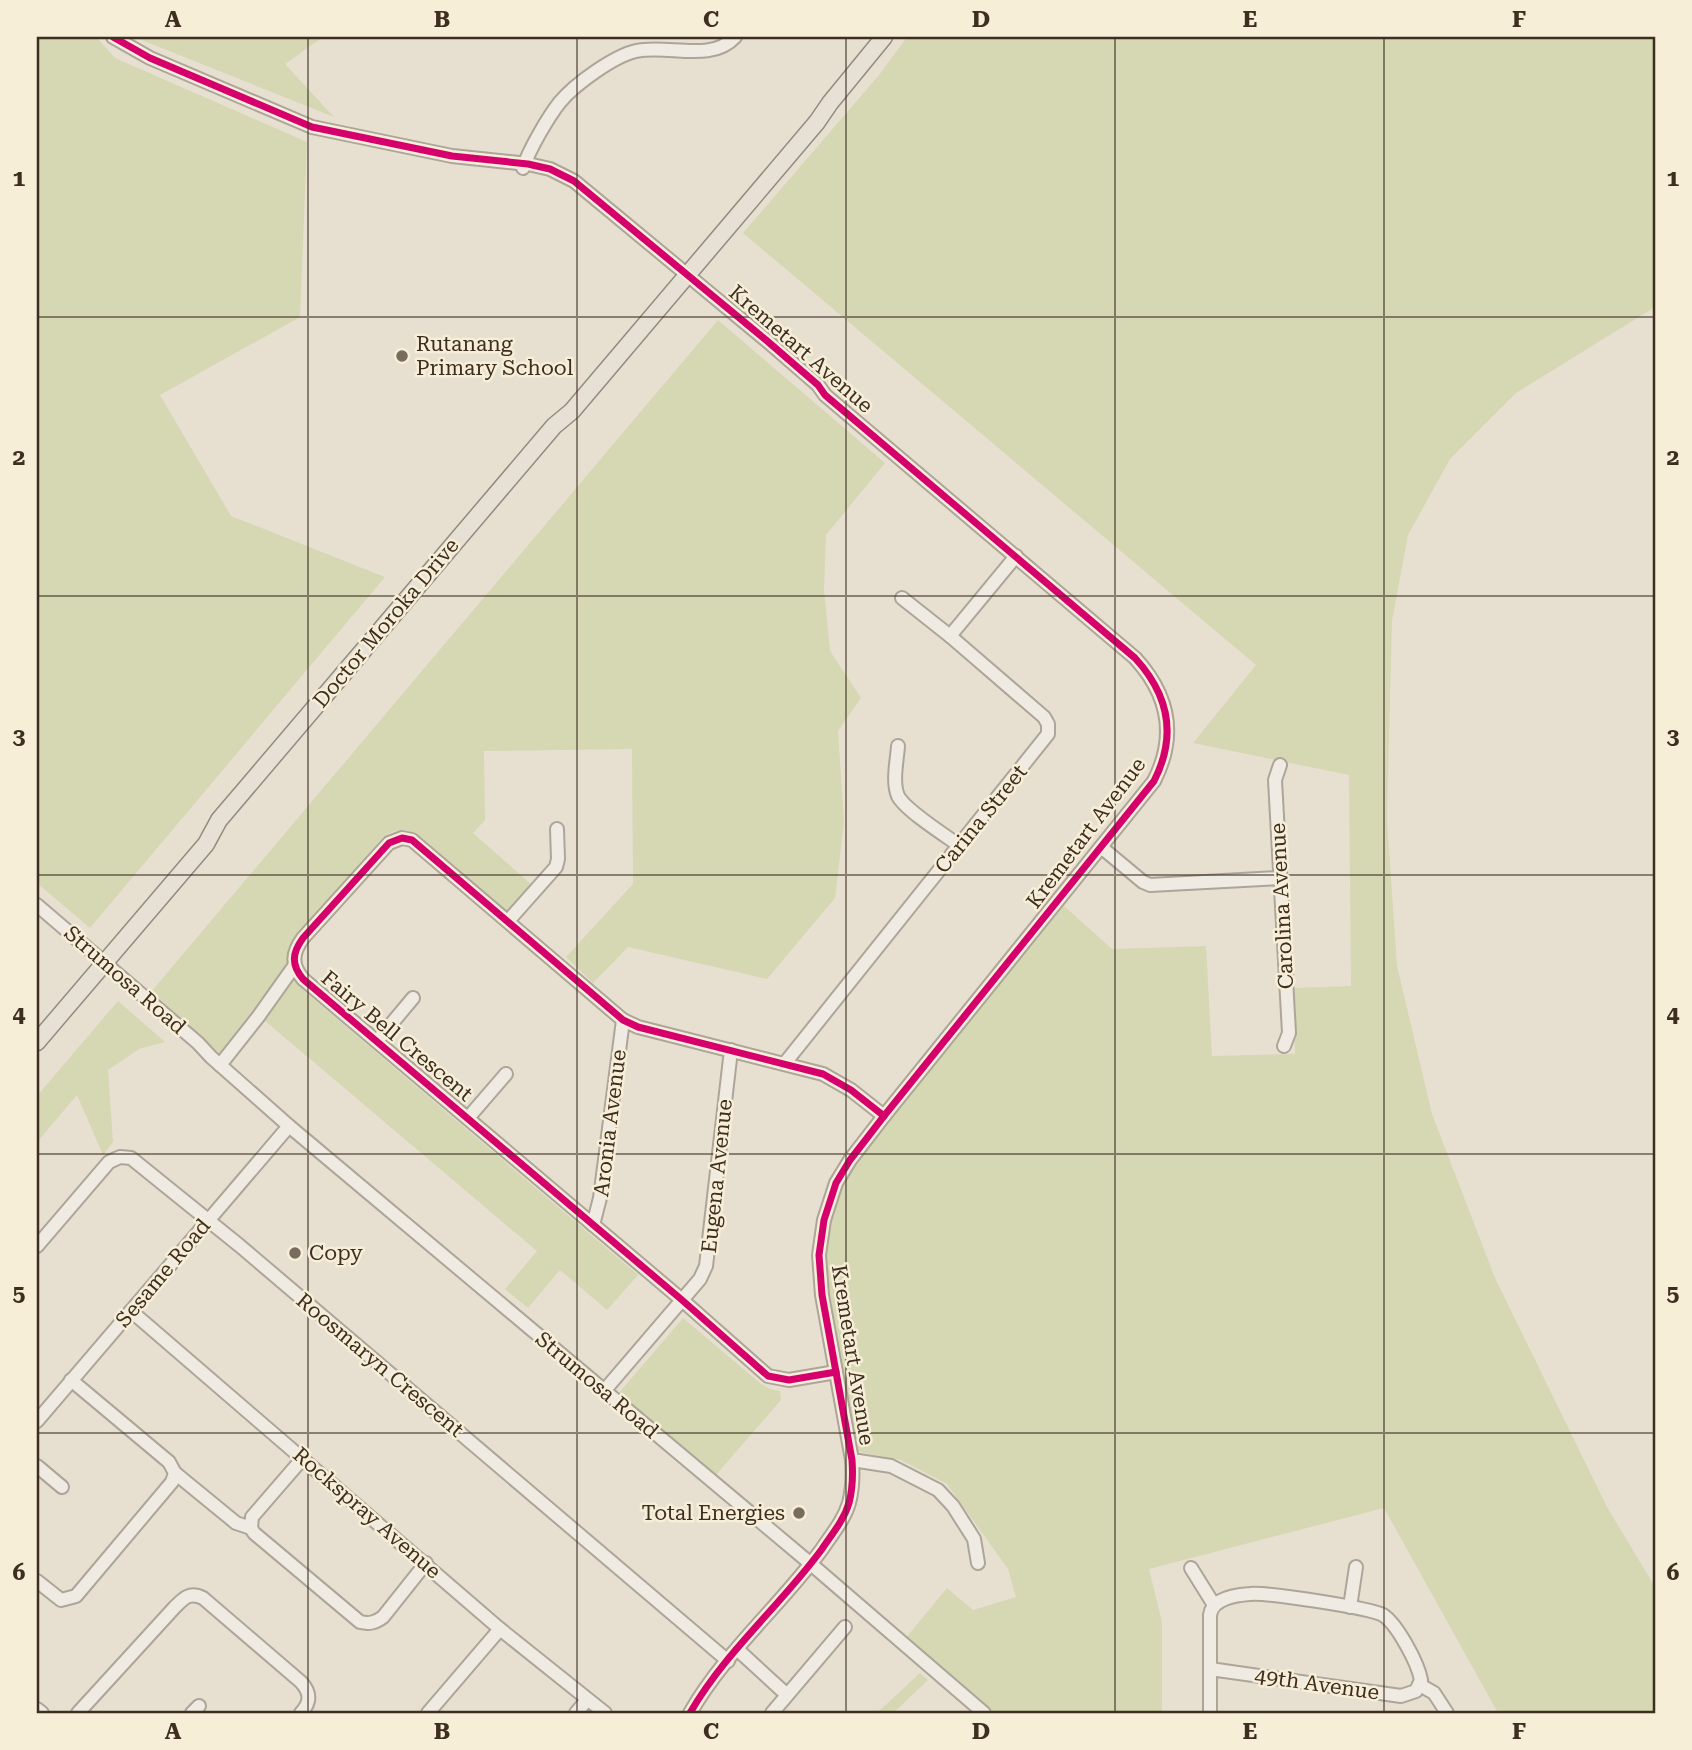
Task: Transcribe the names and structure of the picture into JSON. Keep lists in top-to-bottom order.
{
  "streets": {
    "main road": ["Doctor Moroka Drive"],
    "street": [
      "Kremetart Avenue",
      "Carina Street",
      "Carolina Avenue",
      "Strumosa Road",
      "Fairy Bell Crescent",
      "Aronia Avenue",
      "Eugena Avenue",
      "Sesame Road",
      "Roosmaryn Crescent",
      "Rockspray Avenue",
      "49th Avenue"
    ]
  },
  "crossings": [
    ["Kremetart Avenue", "Doctor Moroka Drive"],
    ["Kremetart Avenue", "Strumosa Road"],
    ["Kremetart Avenue", "Fairy Bell Crescent"],
    ["Kremetart Avenue", "Roosmaryn Crescent"],
    ["Doctor Moroka Drive", "Strumosa Road"],
    ["Carina Street", "Fairy Bell Crescent"],
    ["Strumosa Road", "Eugena Avenue"],
    ["Strumosa Road", "Sesame Road"],
    ["Fairy Bell Crescent", "Aronia Avenue"],
    ["Fairy Bell Crescent", "Eugena Avenue"],
    ["Sesame Road", "Roosmaryn Crescent"],
    ["Sesame Road", "Rockspray Avenue"]
  ],
  "places": ["Rutanang Primary School", "Copy", "Total Energies"],
  "grid": {
    "columns": [
      "A",
      "B",
      "C",
      "D",
      "E",
      "F"
    ],
    "rows": [
      "1",
      "2",
      "3",
      "4",
      "5",
      "6"
    ]
  }
}
